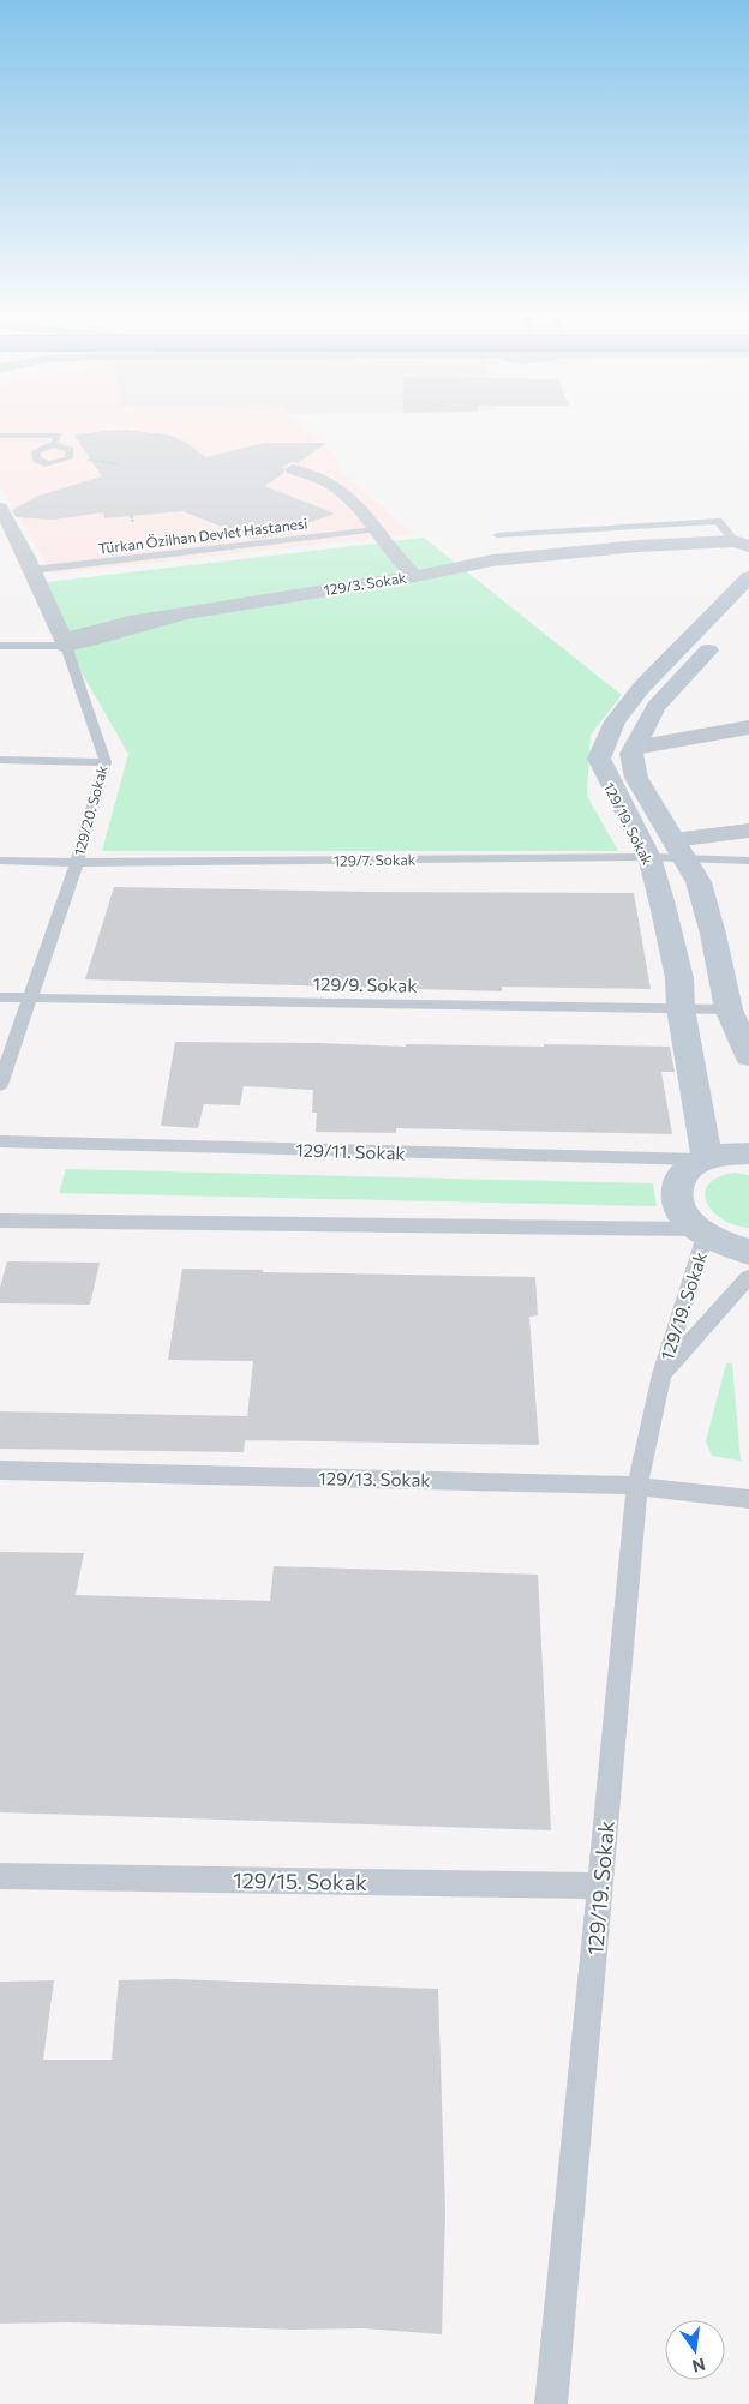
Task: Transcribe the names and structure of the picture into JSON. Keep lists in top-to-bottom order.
{
  "streets": {
    "main road": ["129/19. Sokak"],
    "street": ["129/3. Sokak", "129/20. Sokak"],
    "lane": [
      "Türkan Özilhan Devlet Hastanesi",
      "129/7. Sokak",
      "129/9. Sokak",
      "129/11. Sokak",
      "129/13. Sokak",
      "129/15. Sokak"
    ]
  },
  "crossings": [
    ["Türkan Özilhan Devlet Hastanesi", "129/3. Sokak"],
    ["Türkan Özilhan Devlet Hastanesi", "129/20. Sokak"],
    ["129/3. Sokak", "129/20. Sokak"],
    ["129/20. Sokak", "129/7. Sokak"],
    ["129/20. Sokak", "129/9. Sokak"],
    ["129/19. Sokak", "129/7. Sokak"],
    ["129/19. Sokak", "129/9. Sokak"],
    ["129/19. Sokak", "129/11. Sokak"],
    ["129/19. Sokak", "129/13. Sokak"],
    ["129/19. Sokak", "129/15. Sokak"]
  ],
  "north": "bottom"
}
